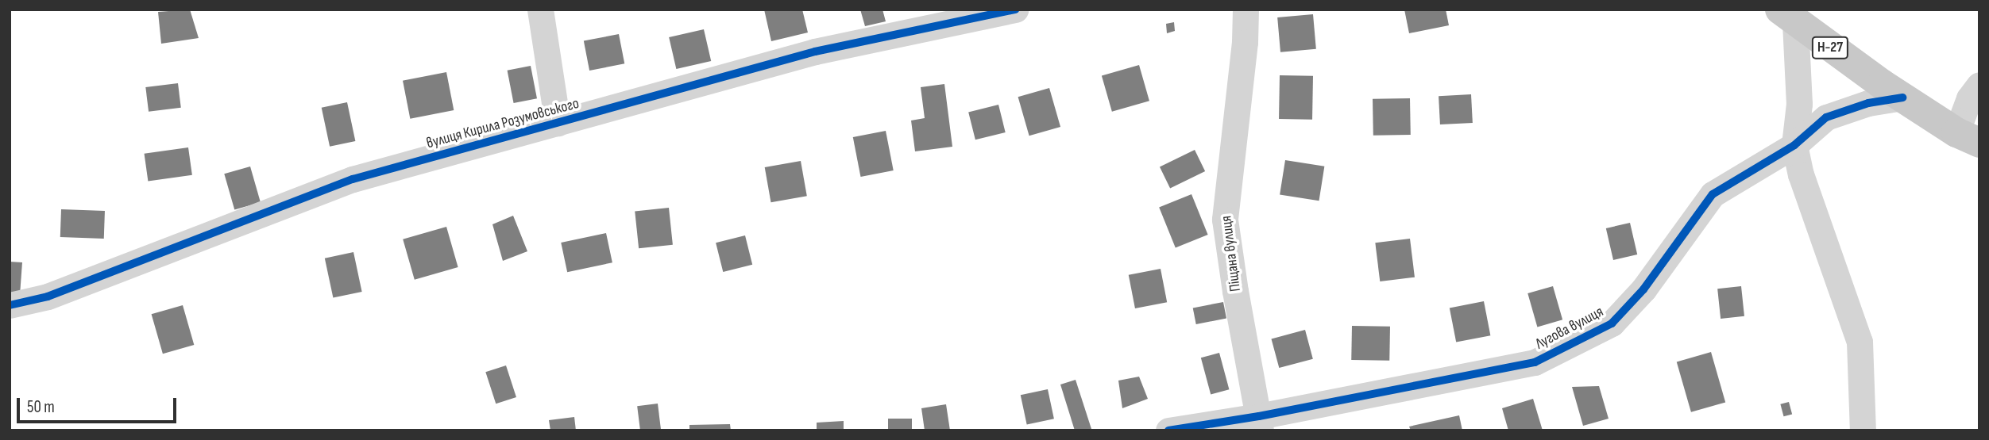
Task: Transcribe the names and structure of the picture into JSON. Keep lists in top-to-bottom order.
{
  "streets": {
    "main road": ["Н-27"],
    "street": ["вулиця Кирила Розумовського", "Піщана вулиця", "Лугова вулиця"]
  },
  "crossings": [
    ["Н-27", "Лугова вулиця"],
    ["Піщана вулиця", "Лугова вулиця"]
  ],
  "scale_bar": "50 m"
}
